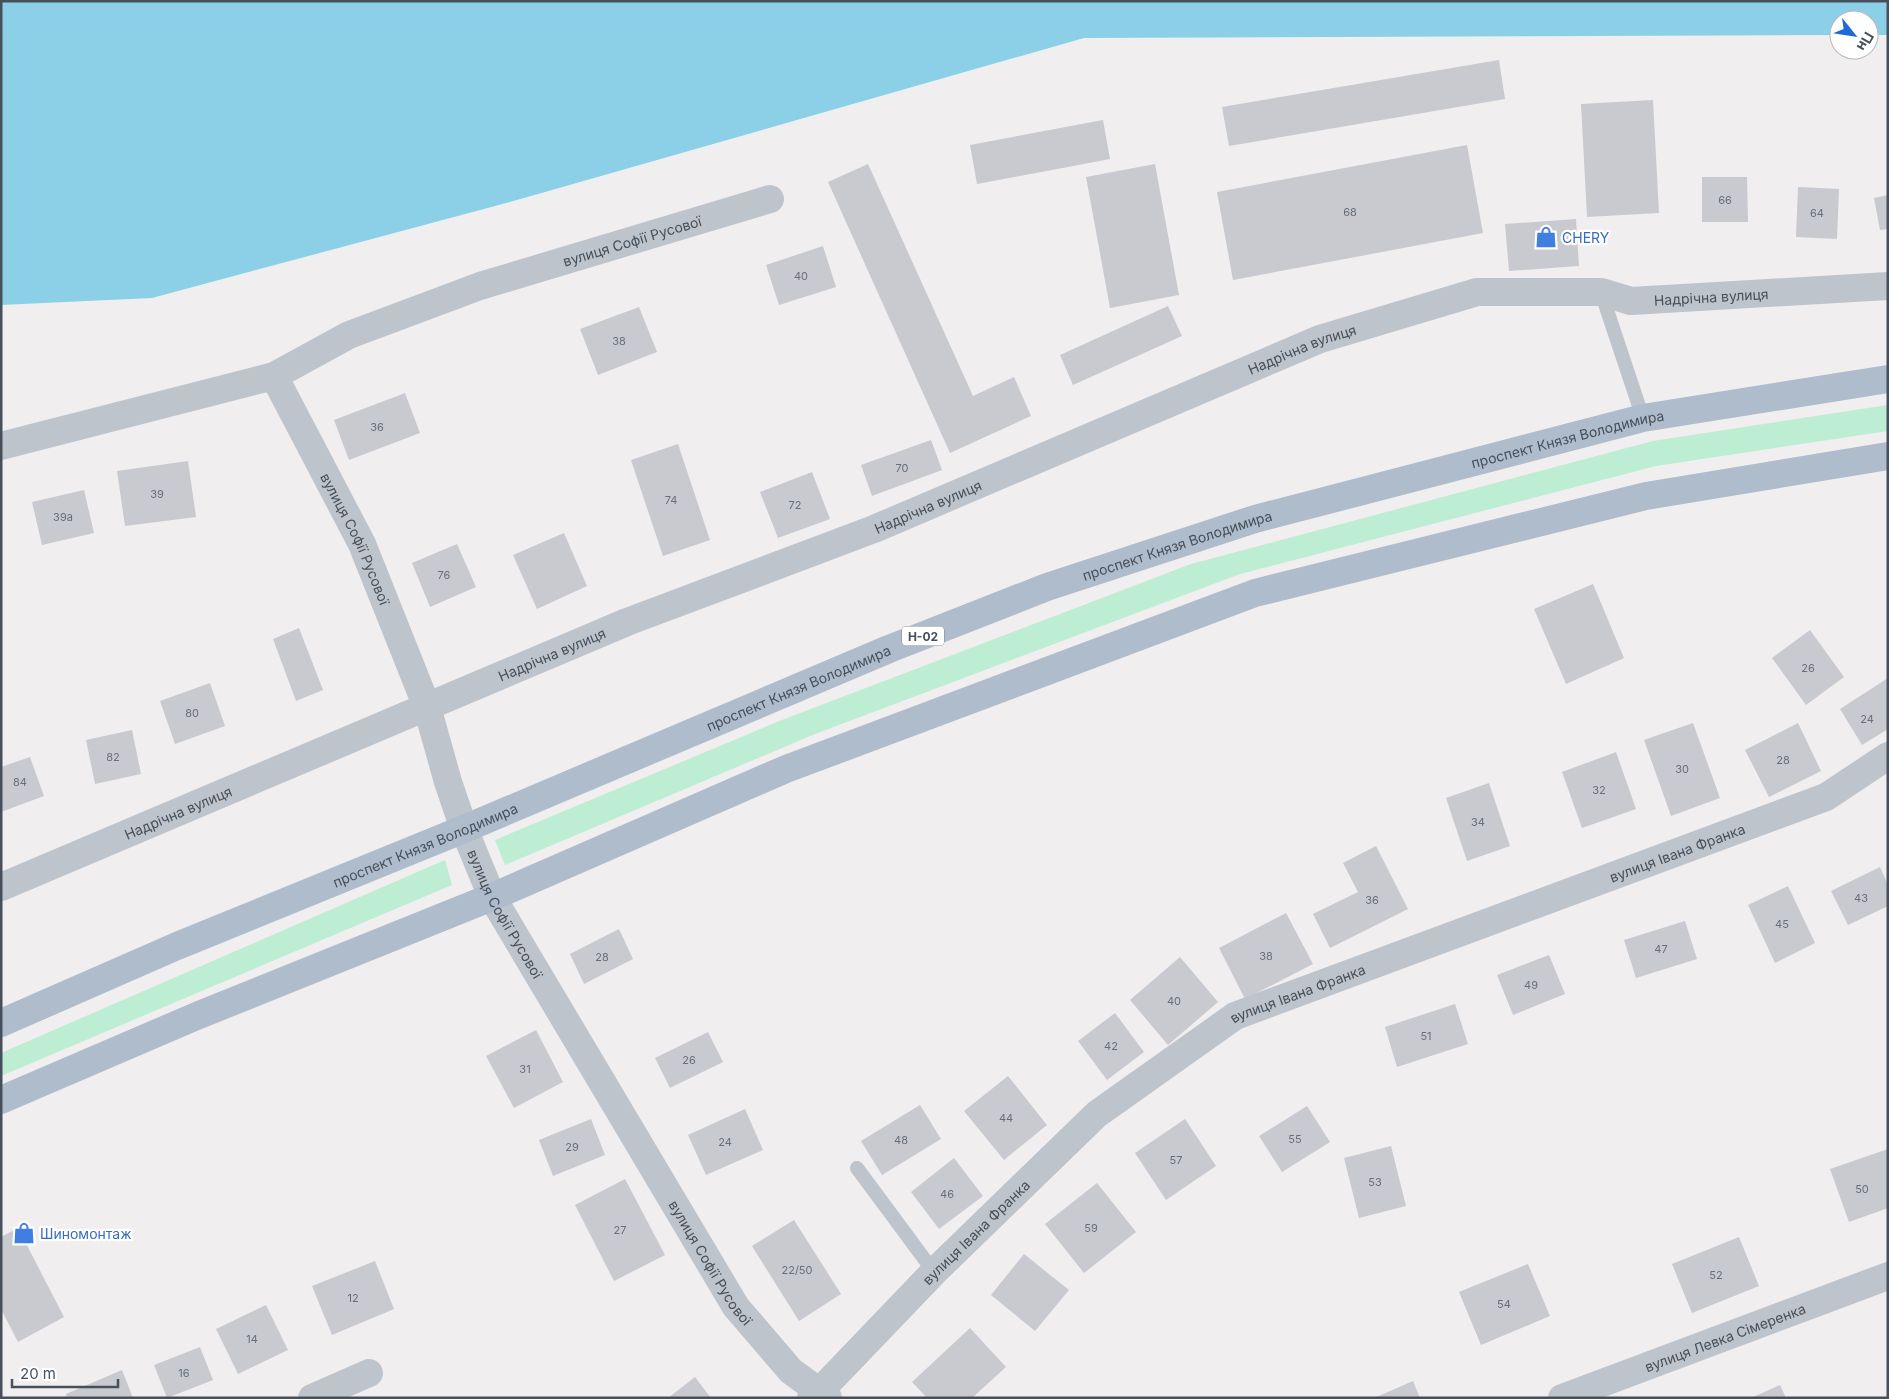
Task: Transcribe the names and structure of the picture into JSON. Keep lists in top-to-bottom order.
{
  "streets": {
    "main road": ["проспект Князя Володимира", "Н-02"],
    "street": [
      "вулиця Софії Русової",
      "Надрічна вулиця",
      "вулиця Івана Франка",
      "вулиця Левка Сімеренка"
    ]
  },
  "crossings": [
    ["вулиця Софії Русової", "Надрічна вулиця"],
    ["вулиця Софії Русової", "проспект Князя Володимира"],
    ["вулиця Софії Русової", "вулиця Івана Франка"]
  ],
  "places": {
    "shop": ["CHERY", "Шиномонтаж"]
  },
  "house_numbers": [
    "66",
    "68",
    "64",
    "40",
    "38",
    "36",
    "70",
    "39",
    "74",
    "72",
    "39а",
    "76",
    "26",
    "80",
    "24",
    "82",
    "28",
    "30",
    "84",
    "32",
    "34",
    "43",
    "36",
    "45",
    "47",
    "38",
    "28",
    "49",
    "40",
    "51",
    "42",
    "26",
    "31",
    "44",
    "55",
    "48",
    "24",
    "29",
    "57",
    "53",
    "50",
    "46",
    "59",
    "27",
    "22/50",
    "52",
    "12",
    "54",
    "14",
    "16"
  ],
  "scale_bar": "20 m",
  "north": "bottom right"
}
